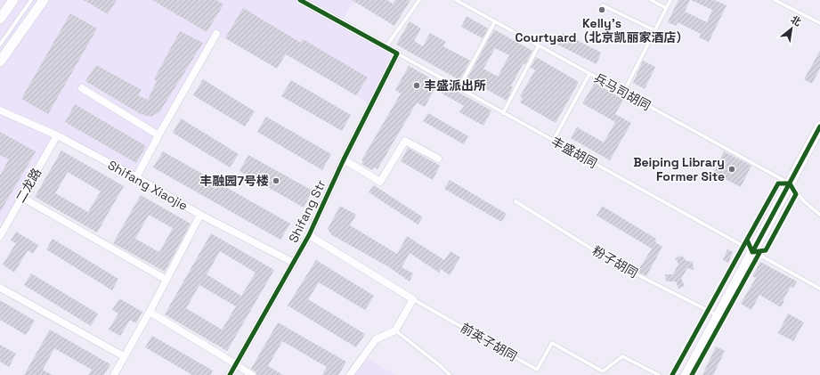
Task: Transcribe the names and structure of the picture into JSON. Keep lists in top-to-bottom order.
{
  "streets": {
    "street": [
      "二龙路",
      "Shifang Xiaojie",
      "Shifang Str",
      "前英子胡同"
    ],
    "lane": ["兵马司胡同", "丰盛胡同", "粉子胡同"]
  },
  "crossings": [
    ["丰盛胡同", "Shifang Str"],
    ["二龙路", "Shifang Xiaojie"],
    ["Shifang Xiaojie", "Shifang Str"],
    ["Shifang Str", "前英子胡同"]
  ],
  "places": [
    "Kelly's Courtyard（北京凯丽家酒店）",
    "丰盛派出所",
    "Beiping Library Former Site",
    "丰融园7号楼"
  ],
  "north": "top right"
}
